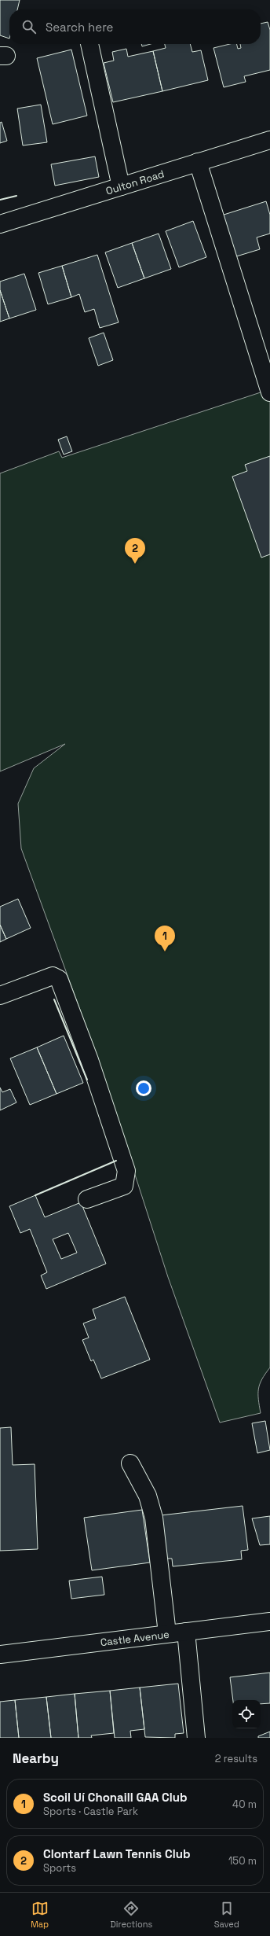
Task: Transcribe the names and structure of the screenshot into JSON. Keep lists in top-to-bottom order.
{
  "streets": {
    "street": ["Oulton Road", "Castle Avenue"]
  },
  "page": {
    "search": "Search here",
    "pins": ["2", "1"],
    "heading": ["Nearby", "2 results"],
    "list": [
      {
        "mark": "1",
        "name": "Scoil Uí Chonaill GAA Club",
        "note": "Sports · Castle Park",
        "value": "40 m"
      },
      {
        "mark": "2",
        "name": "Clontarf Lawn Tennis Club",
        "note": "Sports",
        "value": "150 m"
      }
    ],
    "nav": ["Map", "Directions", "Saved"]
  }
}
